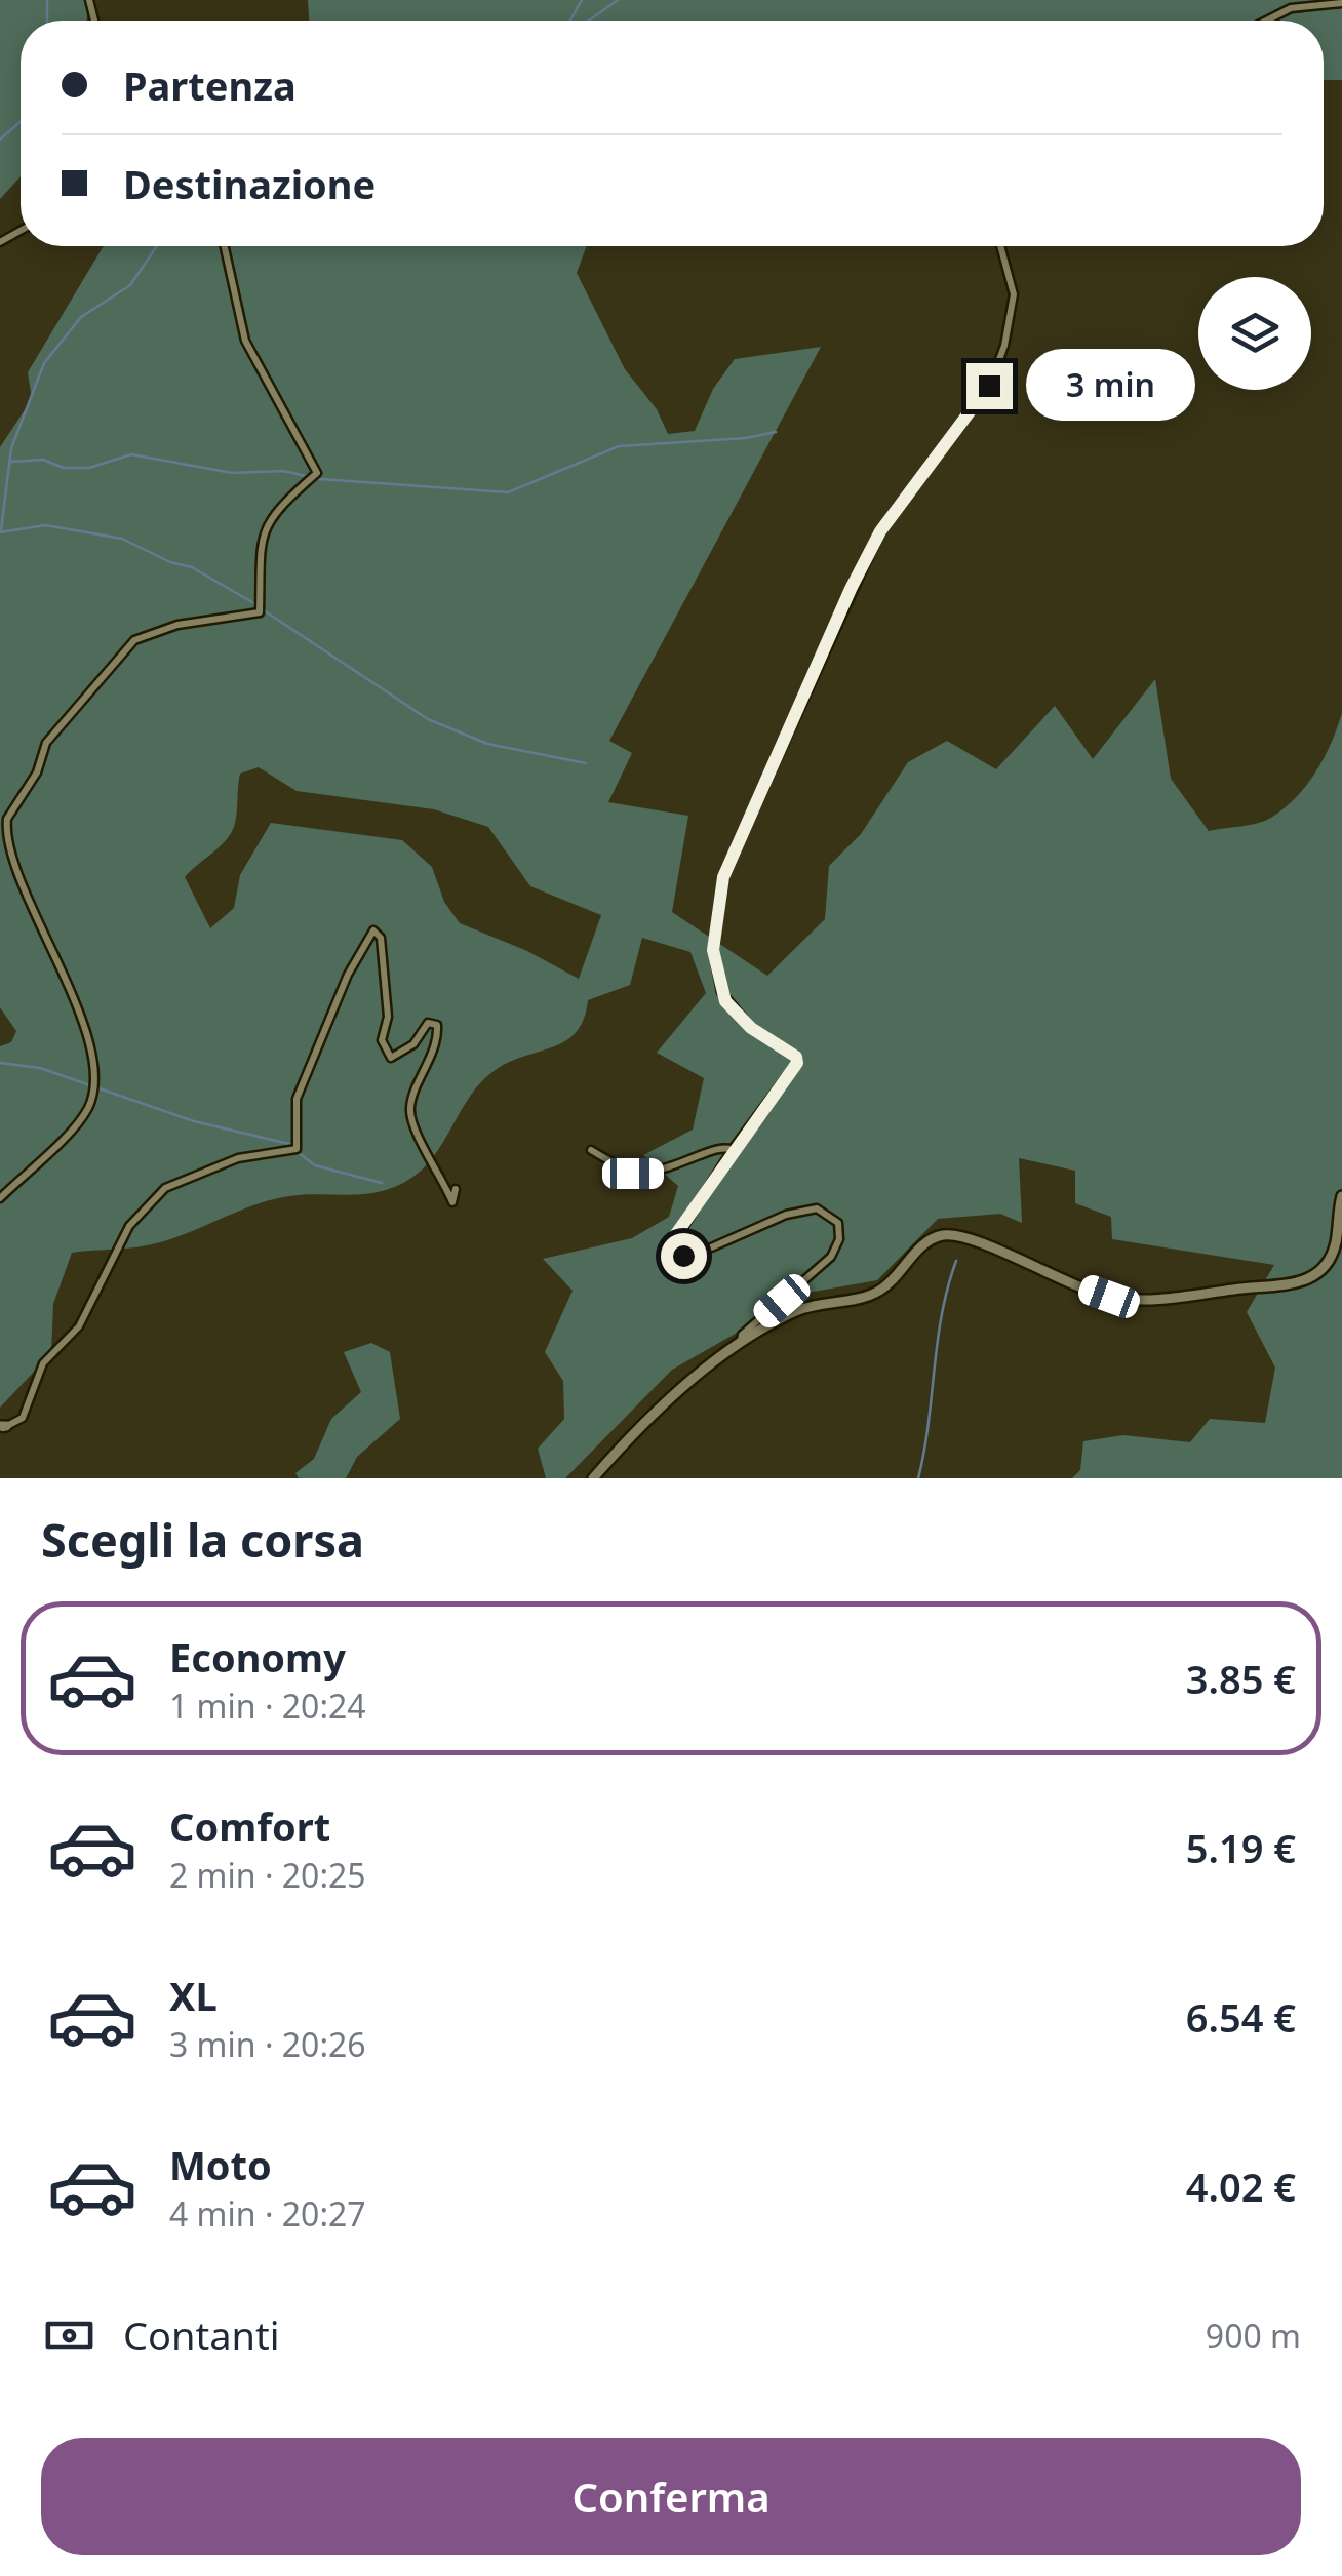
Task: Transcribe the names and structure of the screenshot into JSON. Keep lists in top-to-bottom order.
{
  "page": {
    "banner": ["Partenza", "Destinazione"],
    "bubble": "3 min",
    "heading": "Scegli la corsa",
    "list": [
      {
        "name": "Economy",
        "note": "1 min · 20:24",
        "value": "3.85 €"
      },
      {
        "name": "Comfort",
        "note": "2 min · 20:25",
        "value": "5.19 €"
      },
      {
        "name": "XL",
        "note": "3 min · 20:26",
        "value": "6.54 €"
      },
      {
        "name": "Moto",
        "note": "4 min · 20:27",
        "value": "4.02 €"
      }
    ],
    "pay": ["Contanti", "900 m"],
    "buttons": "Conferma"
  }
}
